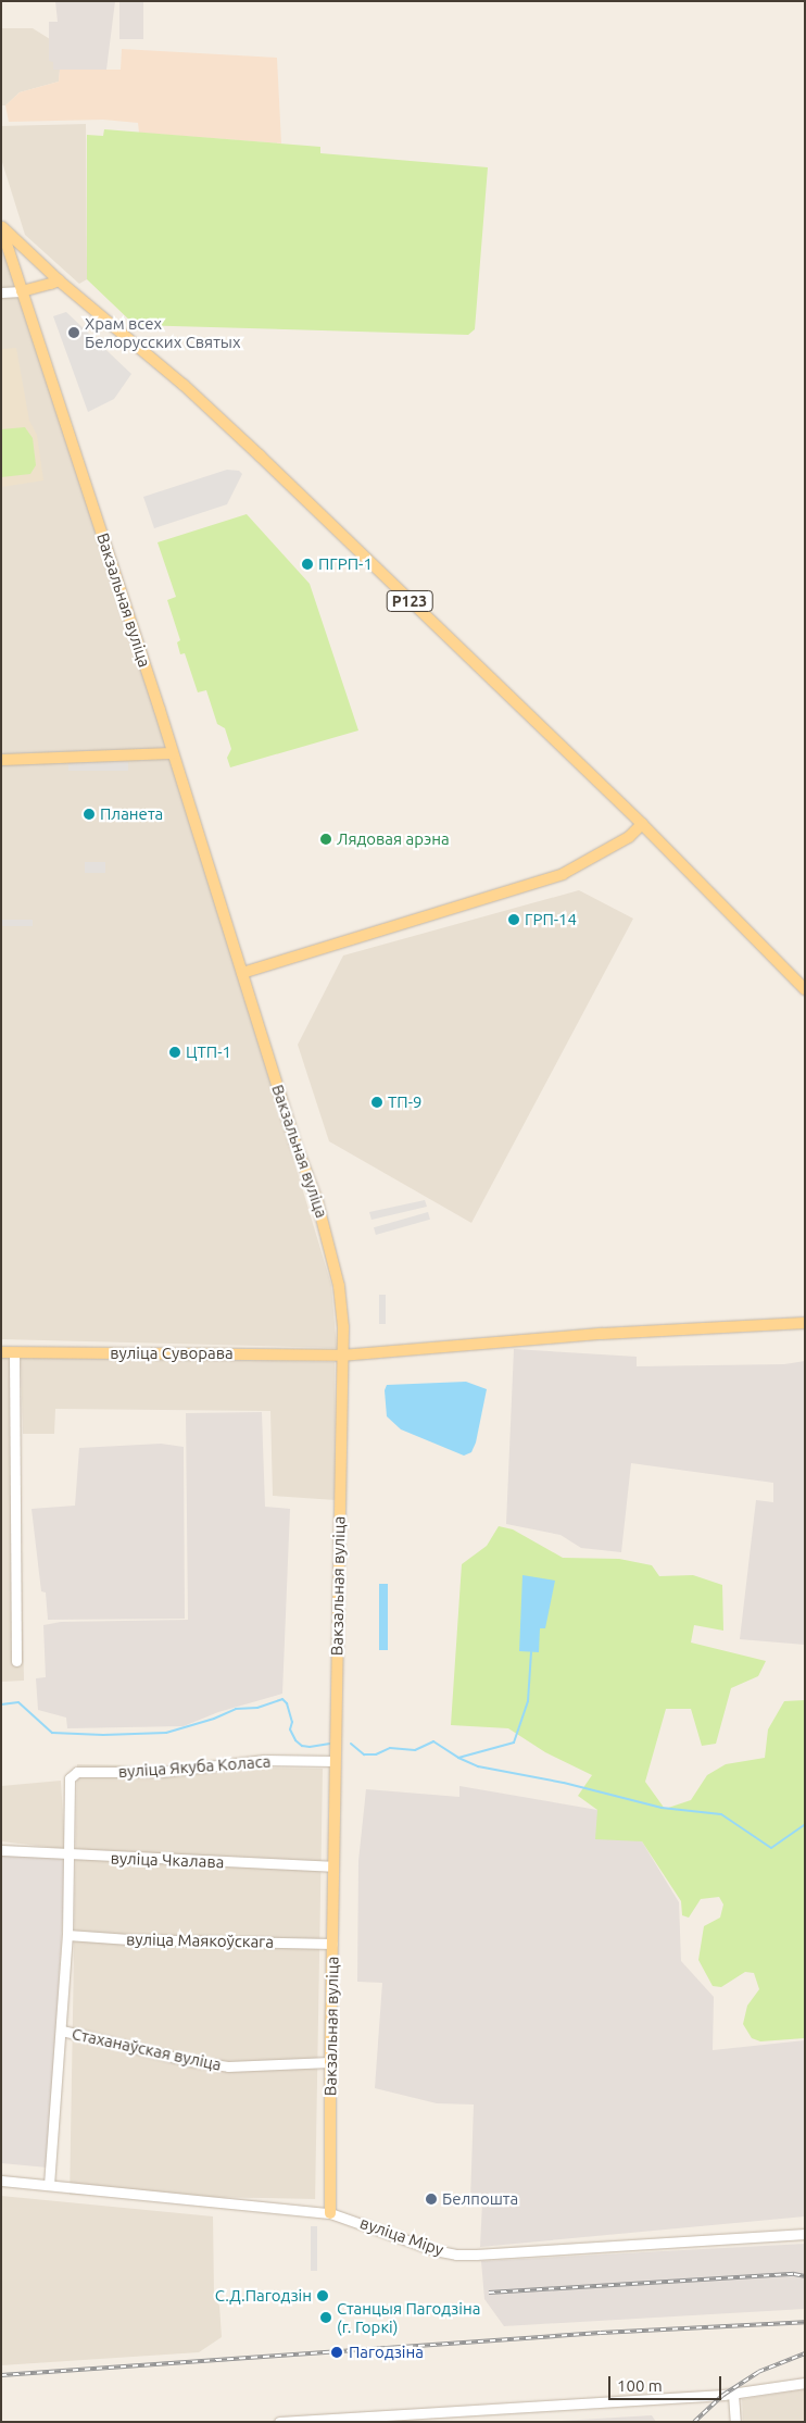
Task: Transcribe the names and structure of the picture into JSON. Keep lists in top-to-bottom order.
{
  "streets": {
    "main road": ["Вакзальная вуліца", "Р123", "вуліца Суворава"],
    "street": [
      "вуліца Якуба Коласа",
      "вуліца Чкалава",
      "вуліца Маякоўскага",
      "Стаханаўская вуліца",
      "вуліца Міру"
    ]
  },
  "crossings": [
    ["Вакзальная вуліца", "Р123"],
    ["Вакзальная вуліца", "вуліца Суворава"],
    ["Вакзальная вуліца", "вуліца Якуба Коласа"],
    ["Вакзальная вуліца", "вуліца Чкалава"],
    ["Вакзальная вуліца", "вуліца Маякоўскага"],
    ["Вакзальная вуліца", "Стаханаўская вуліца"],
    ["Вакзальная вуліца", "вуліца Міру"],
    ["вуліца Якуба Коласа", "вуліца Чкалава"],
    ["вуліца Якуба Коласа", "Стаханаўская вуліца"],
    ["вуліца Чкалава", "Стаханаўская вуліца"],
    ["вуліца Маякоўскага", "Стаханаўская вуліца"],
    ["Стаханаўская вуліца", "вуліца Міру"]
  ],
  "places": [
    "Храм всех Белорусских Святых",
    "ПГРП-1",
    "Планета",
    "Лядовая арэна",
    "ГРП-14",
    "ЦТП-1",
    "ТП-9",
    "Белпошта",
    "С.Д.Пагодзін",
    "Станцыя Пагодзіна (г. Горкі)",
    "Пагодзіна"
  ],
  "scale_bar": "100 m"
}
